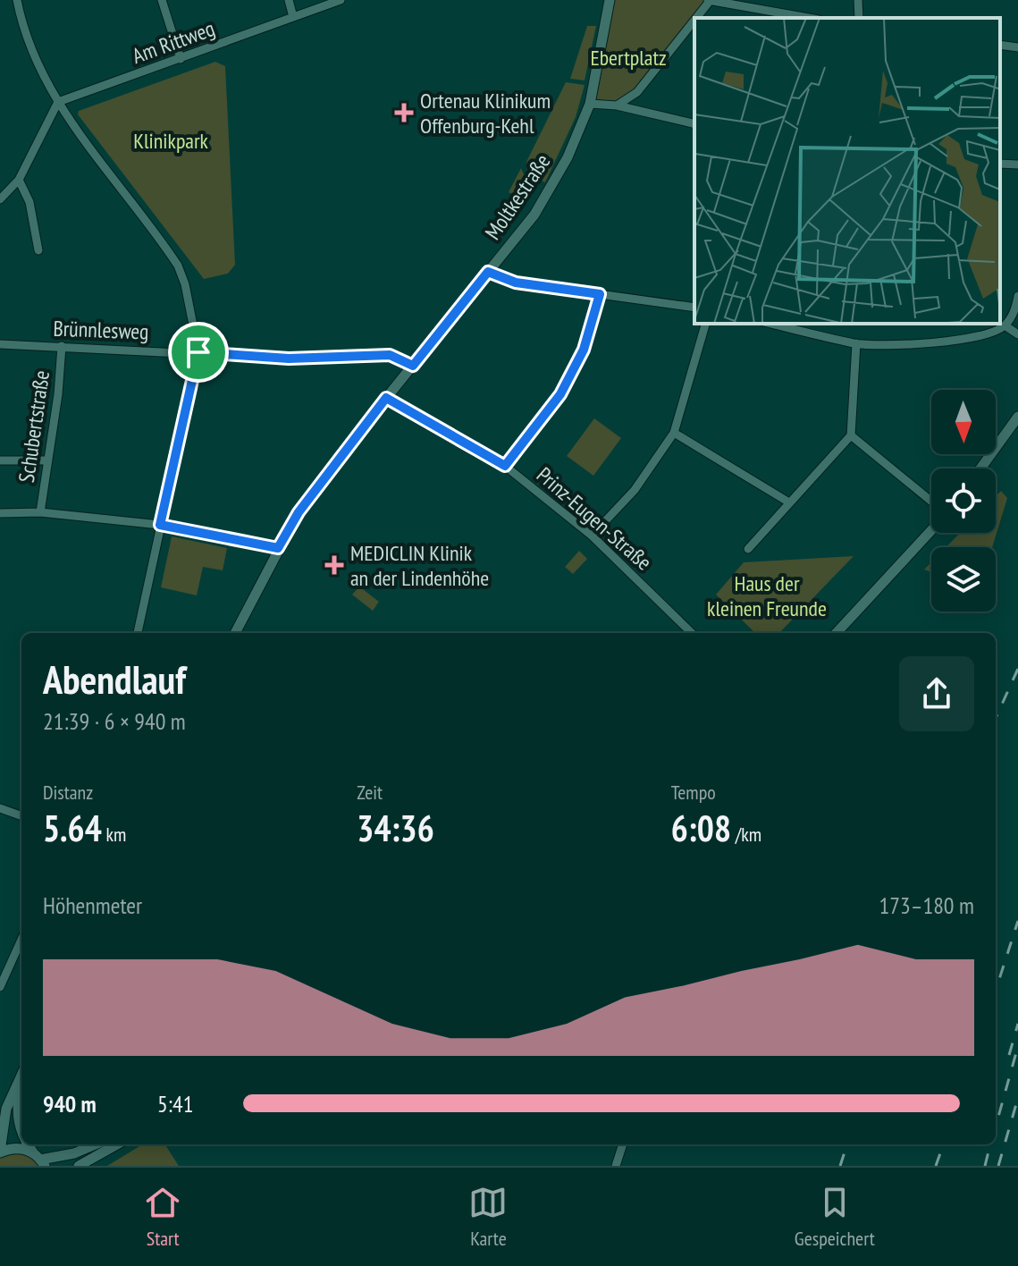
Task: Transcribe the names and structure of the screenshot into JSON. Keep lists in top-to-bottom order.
{
  "streets": {
    "street": [
      "Am Rittweg",
      "Moltkestraße",
      "Brünnlesweg",
      "Schubertstraße",
      "Prinz-Eugen-Straße"
    ]
  },
  "crossings": [
    ["Moltkestraße", "Brünnlesweg"],
    ["Moltkestraße", "Prinz-Eugen-Straße"],
    ["Brünnlesweg", "Schubertstraße"]
  ],
  "parks": ["Ebertplatz", "Klinikpark", "Haus der kleinen Freunde"],
  "places": {
    "health": ["Ortenau Klinikum Offenburg-Kehl", "MEDICLIN Klinik an der Lindenhöhe"]
  },
  "north": "bottom",
  "page": {
    "heading": ["Abendlauf", "21:39 · 6 × 940 m"],
    "stats": [
      ["Distanz", "5.64 km"],
      ["Zeit", "34:36"],
      ["Tempo", "6:08 /km"]
    ],
    "chart": ["Höhenmeter", "173–180 m"],
    "list": [
      {
        "name": "940 m",
        "note": "5:41"
      }
    ],
    "tabs": ["Start", "Karte", "Gespeichert"]
  }
}
